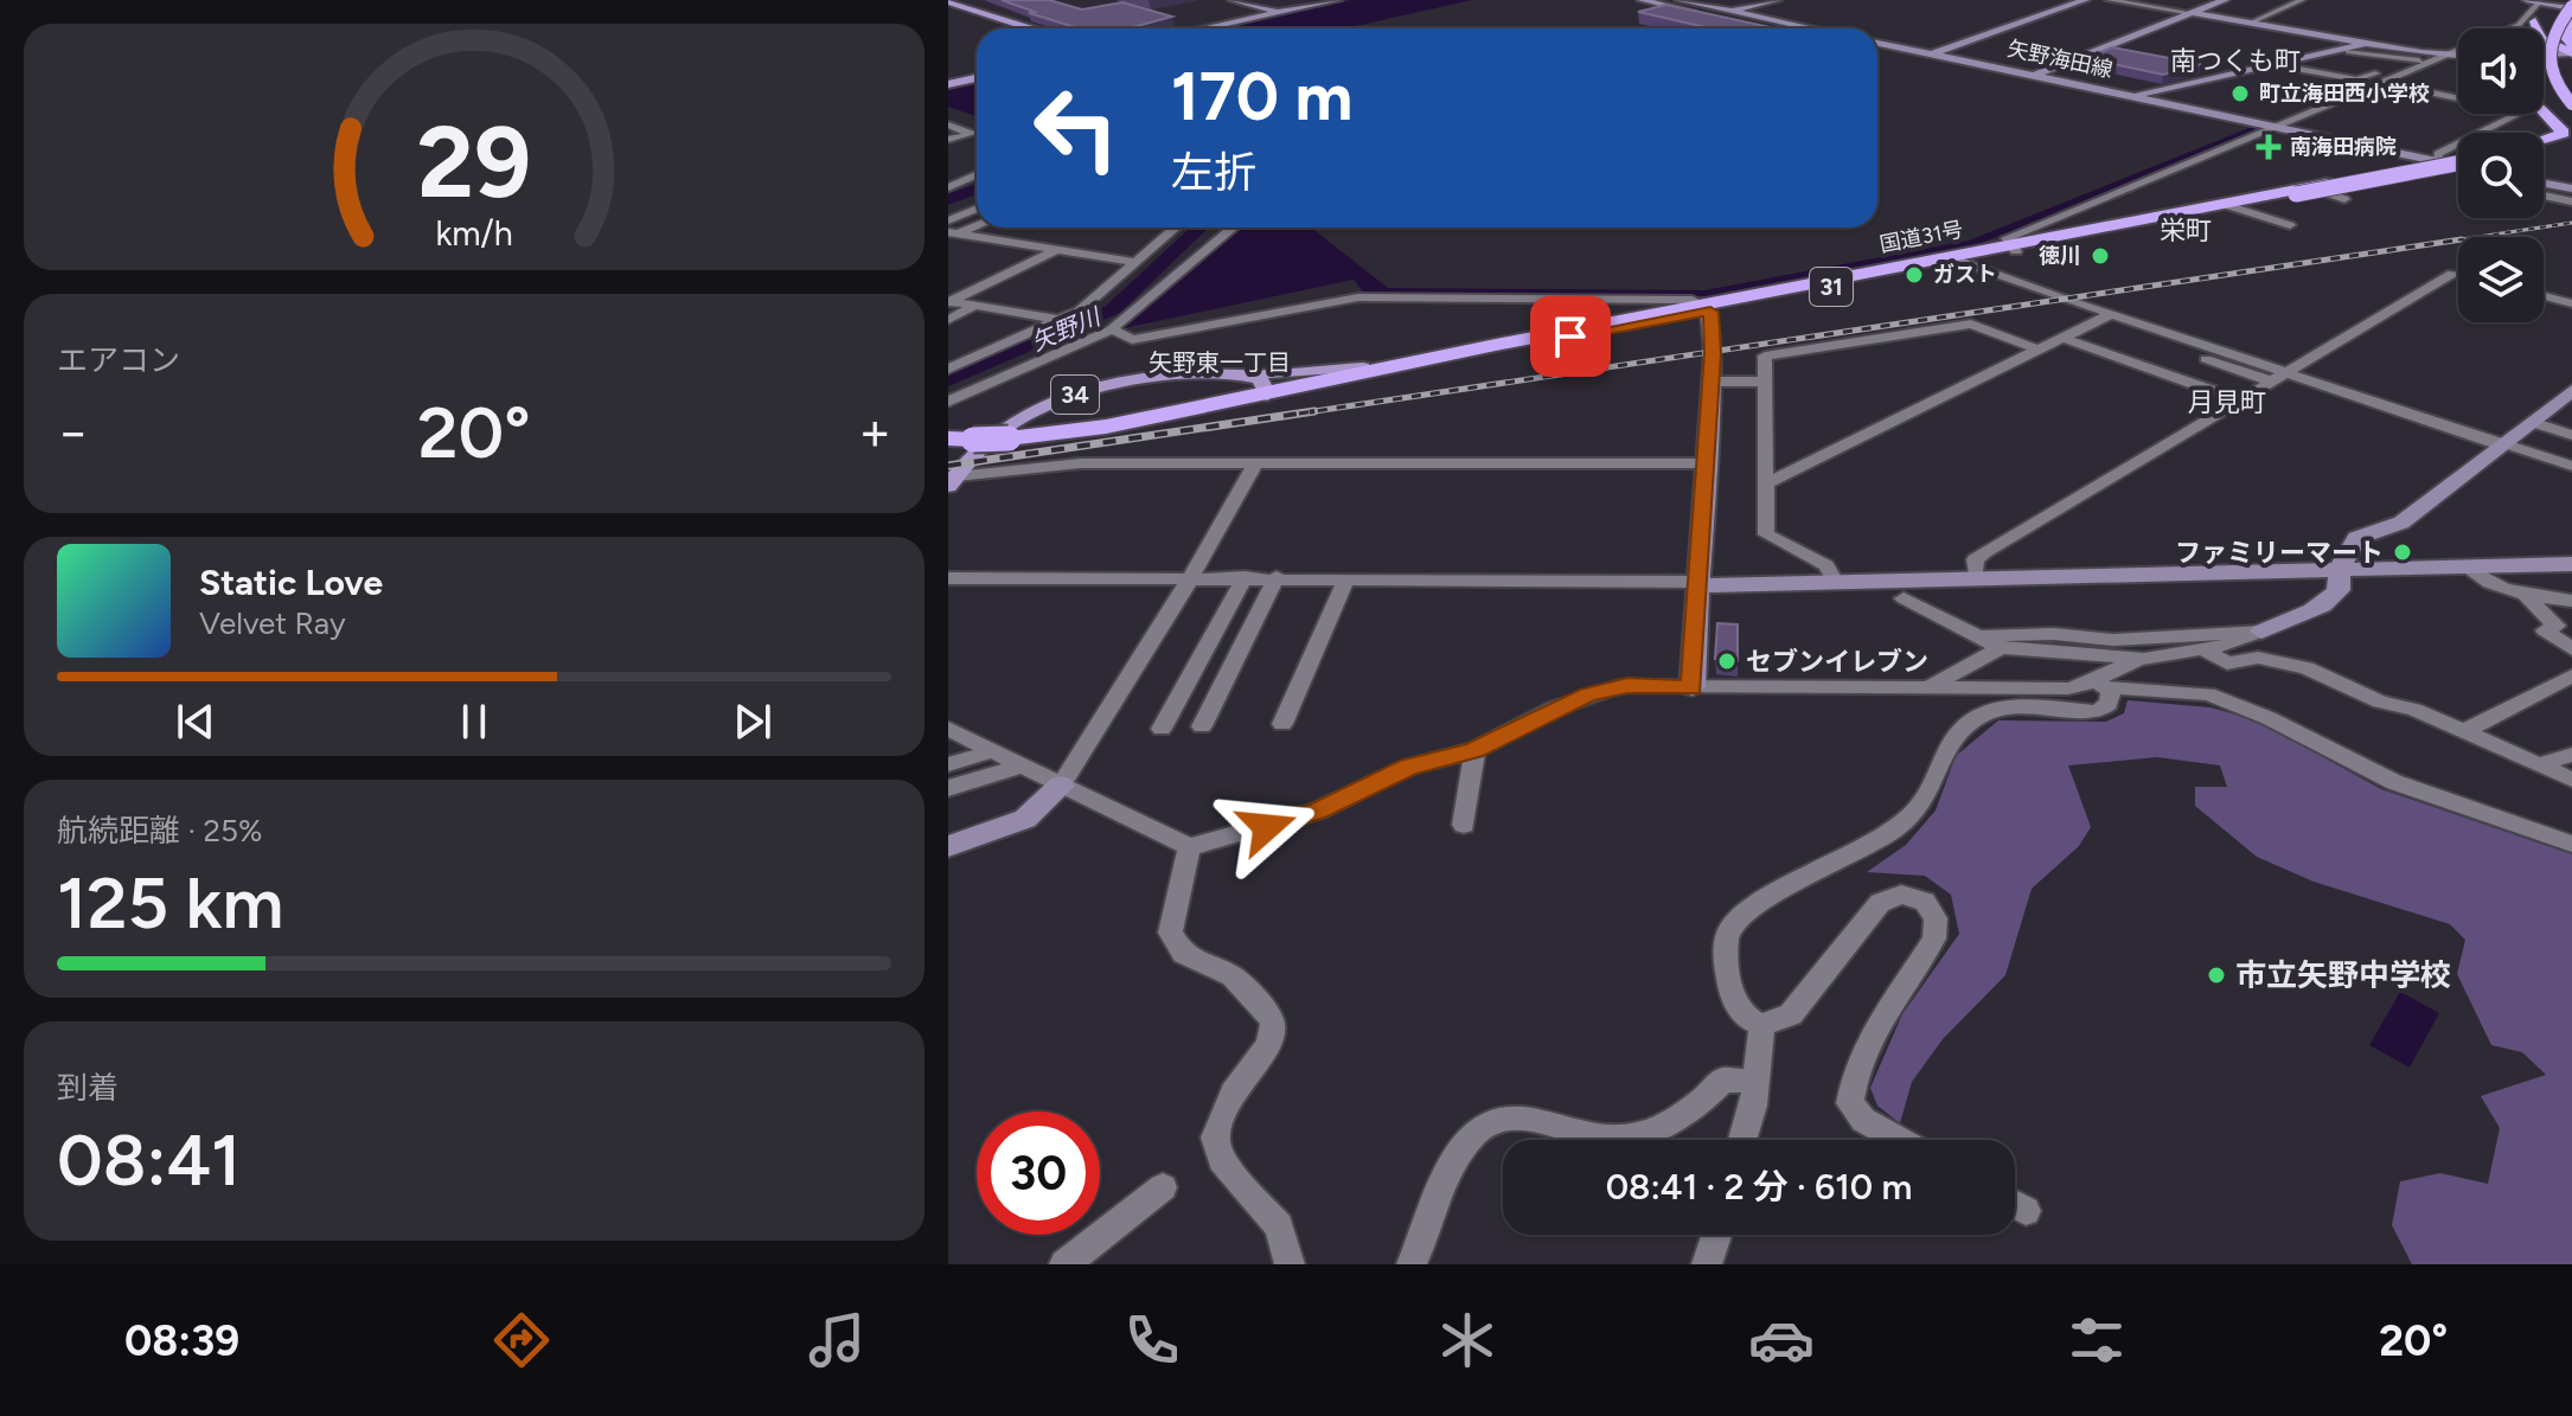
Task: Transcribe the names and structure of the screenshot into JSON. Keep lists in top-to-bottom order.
{
  "streets": {
    "highway": ["国道31号", "31"],
    "main road": ["34"],
    "street": ["矢野海田線"]
  },
  "crossings": [
    ["矢野海田線", "国道31号"],
    ["国道31号", "34"]
  ],
  "districts": [
    "南つくも町",
    "栄町",
    "矢野東一丁目",
    "月見町"
  ],
  "water": ["矢野川"],
  "places": {
    "other": [
      "町立海田西小学校",
      "徳川",
      "ガスト",
      "ファミリーマート",
      "セブンイレブン",
      "市立矢野中学校"
    ],
    "health": ["南海田病院"]
  },
  "page": {
    "turn": ["170 m", "左折"],
    "tile": [
      "エアコン",
      ["航続距離 · 25%", "125 km"],
      ["到着", "08:41"]
    ],
    "heat": ["−", "20°", "+"],
    "song": ["Static Love", "Velvet Ray"],
    "limit": "30",
    "trip": "08:41 · 2 分 · 610 m",
    "tabs": ["08:39", "20°"],
    "gauge": ["29", "km/h"]
  }
}
